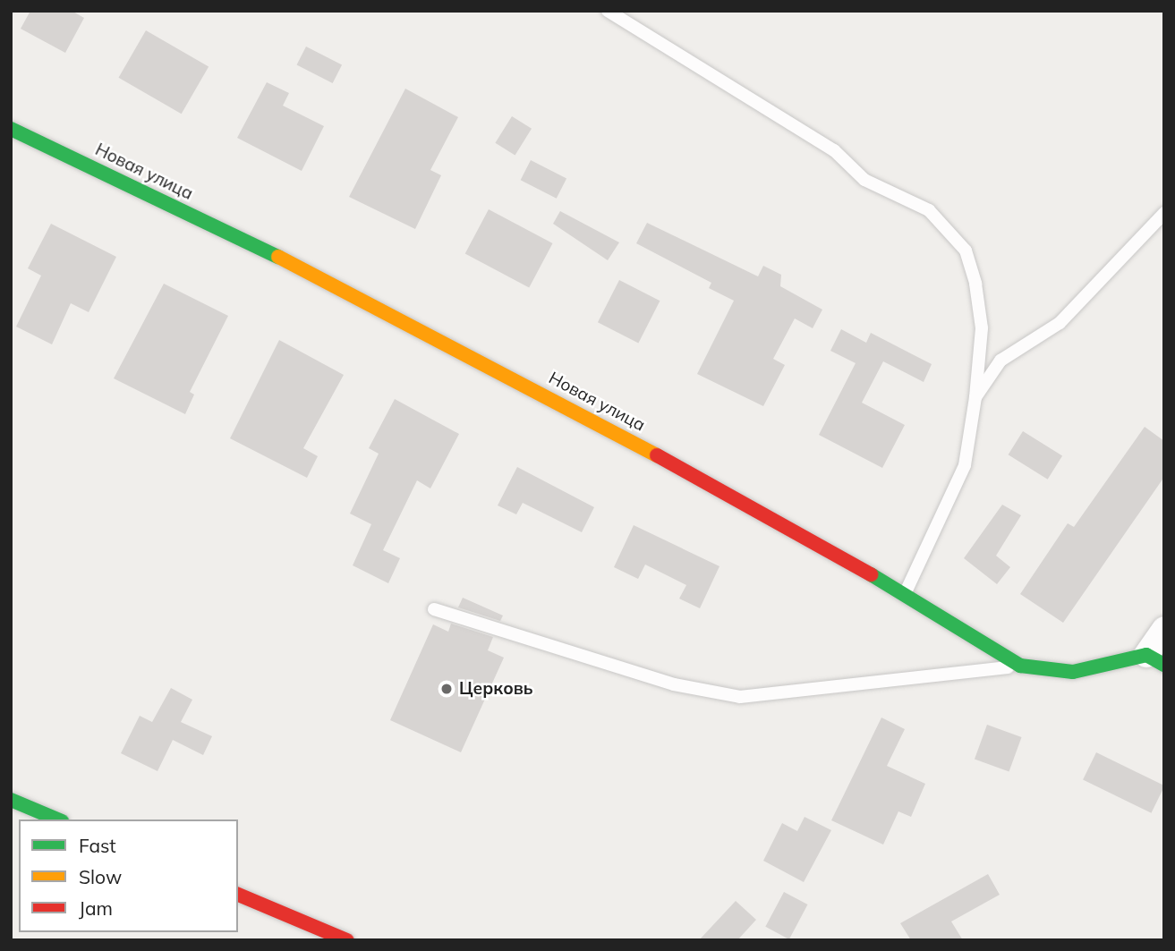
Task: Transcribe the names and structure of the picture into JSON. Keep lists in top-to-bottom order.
{
  "streets": {
    "street": ["Новая улица"]
  },
  "places": ["Церковь"],
  "legend": ["Fast", "Slow", "Jam"]
}
